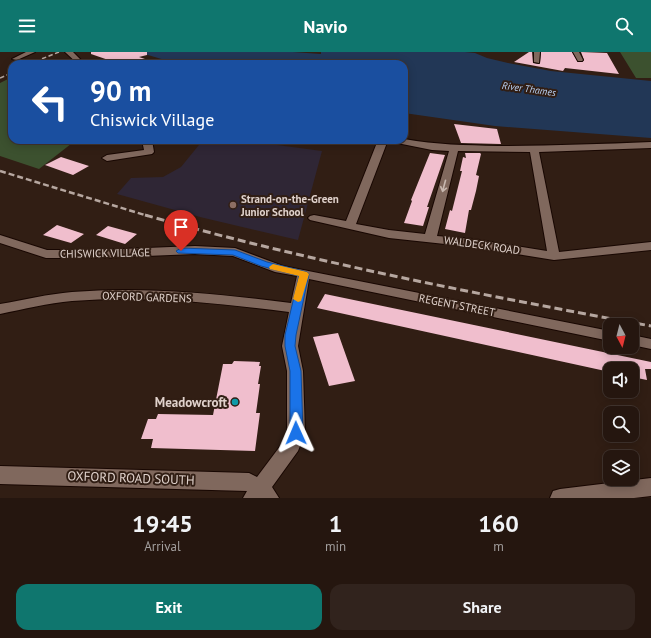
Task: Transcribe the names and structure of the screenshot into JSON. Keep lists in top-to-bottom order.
{
  "streets": {
    "street": [
      "WALDECK ROAD",
      "CHISWICK VILLAGE",
      "OXFORD GARDENS",
      "REGENT STREET",
      "OXFORD ROAD SOUTH"
    ]
  },
  "crossings": [
    ["CHISWICK VILLAGE", "REGENT STREET"]
  ],
  "water": ["River Thames"],
  "places": ["Strand-on-the-Green Junior School", "Meadowcroft"],
  "north": "bottom",
  "page": {
    "header": "Navio",
    "turn": ["90 m", "Chiswick Village"],
    "eta": [
      "19:45",
      "Arrival",
      "1",
      "min",
      "160",
      "m"
    ],
    "buttons": ["Exit", "Share"]
  }
}
